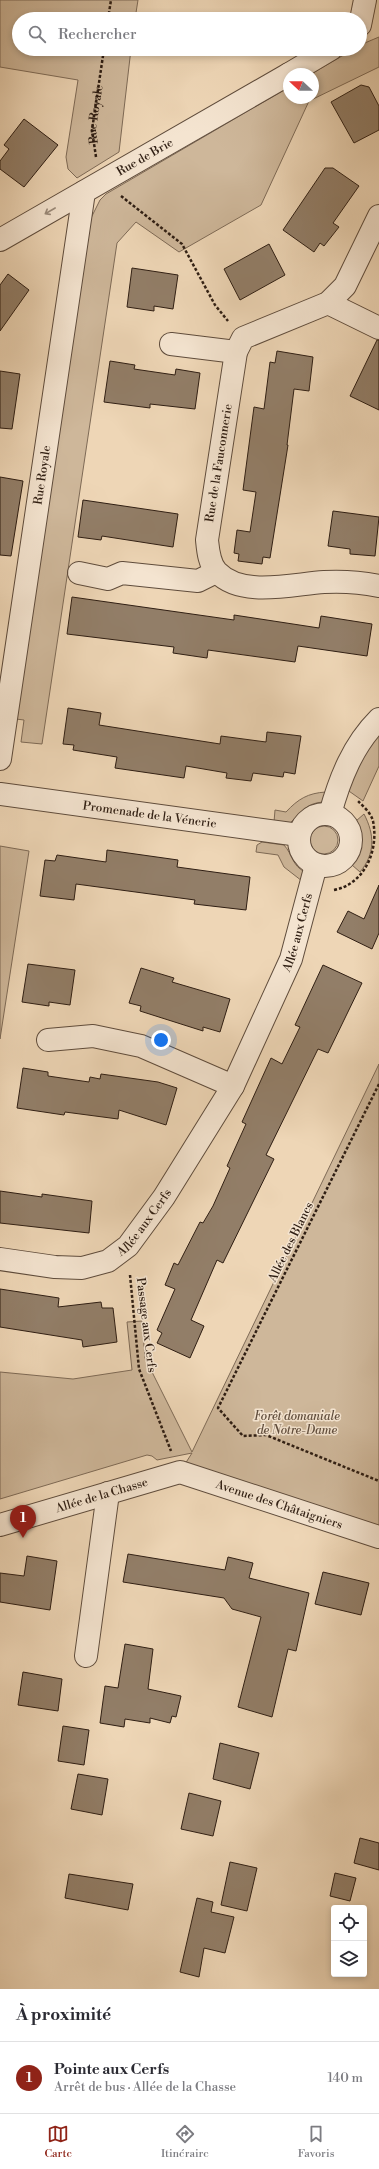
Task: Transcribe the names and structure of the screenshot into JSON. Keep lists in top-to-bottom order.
{
  "streets": {
    "street": [
      "Rue Royale",
      "Rue de Brie",
      "Rue de la Fauconnerie",
      "Promenade de la Vénerie",
      "Allée aux Cerfs",
      "Allée de la Chasse",
      "Avenue des Châtaigniers"
    ],
    "path": ["Allée des Blancs", "Passage aux Cerfs"]
  },
  "crossings": [
    ["Rue Royale", "Rue de Brie"],
    ["Rue Royale", "Rue de la Fauconnerie"],
    ["Promenade de la Vénerie", "Allée aux Cerfs"],
    ["Allée aux Cerfs", "Passage aux Cerfs"],
    ["Passage aux Cerfs", "Allée de la Chasse"],
    ["Passage aux Cerfs", "Avenue des Châtaigniers"],
    ["Allée de la Chasse", "Avenue des Châtaigniers"]
  ],
  "parks": ["Forêt domaniale de Notre-Dame"],
  "north": "left",
  "page": {
    "search": "Rechercher",
    "pins": "1",
    "heading": "À proximité",
    "list": [
      {
        "mark": "1",
        "name": "Pointe aux Cerfs",
        "note": "Arrêt de bus · Allée de la Chasse",
        "value": "140 m"
      }
    ],
    "nav": ["Carte", "Itinéraire", "Favoris"]
  }
}
